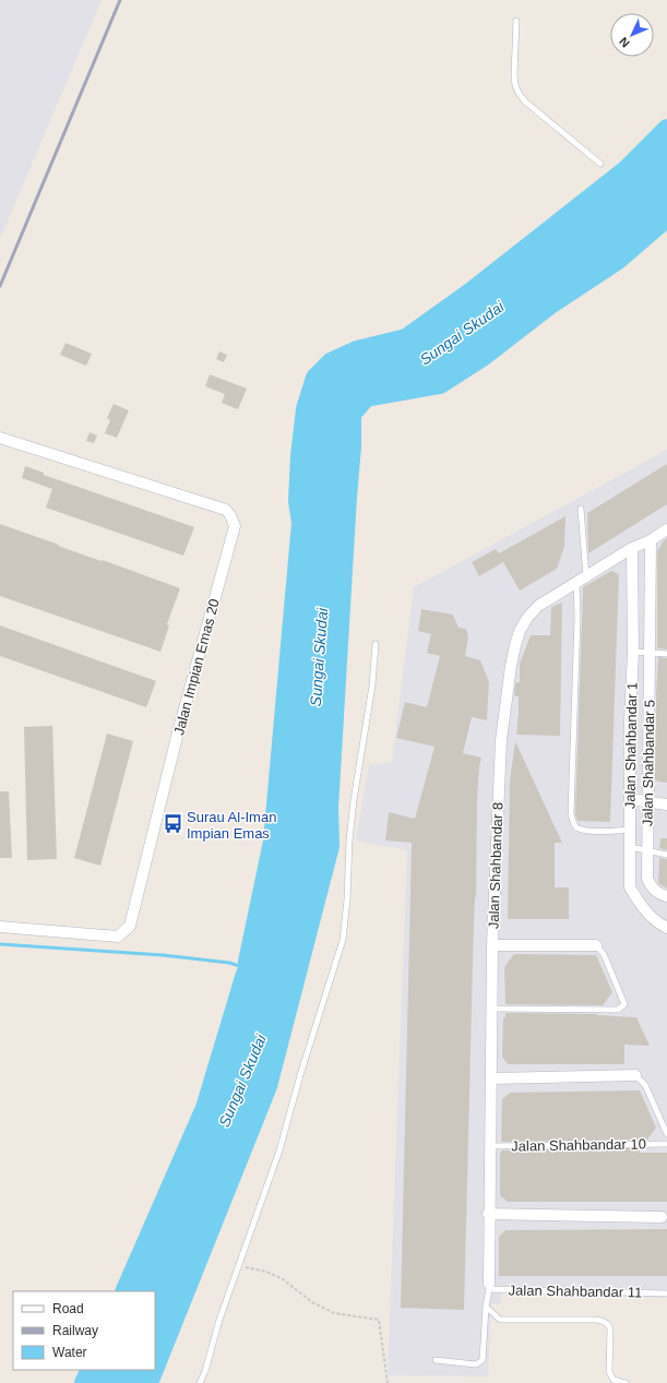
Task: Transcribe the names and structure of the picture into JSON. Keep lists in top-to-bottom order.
{
  "streets": {
    "street": [
      "Jalan Impian Emas 20",
      "Jalan Shahbandar 1",
      "Jalan Shahbandar 5",
      "Jalan Shahbandar 8",
      "Jalan Shahbandar 10"
    ],
    "lane": ["Jalan Shahbandar 11"]
  },
  "crossings": [
    ["Jalan Shahbandar 1", "Jalan Shahbandar 8"],
    ["Jalan Shahbandar 5", "Jalan Shahbandar 8"],
    ["Jalan Shahbandar 8", "Jalan Shahbandar 10"],
    ["Jalan Shahbandar 8", "Jalan Shahbandar 11"]
  ],
  "water": ["Sungai Skudai"],
  "places": {
    "bus stop": ["Surau Al-Iman Impian Emas"]
  },
  "legend": ["Road", "Railway", "Water"],
  "north": "bottom left"
}
